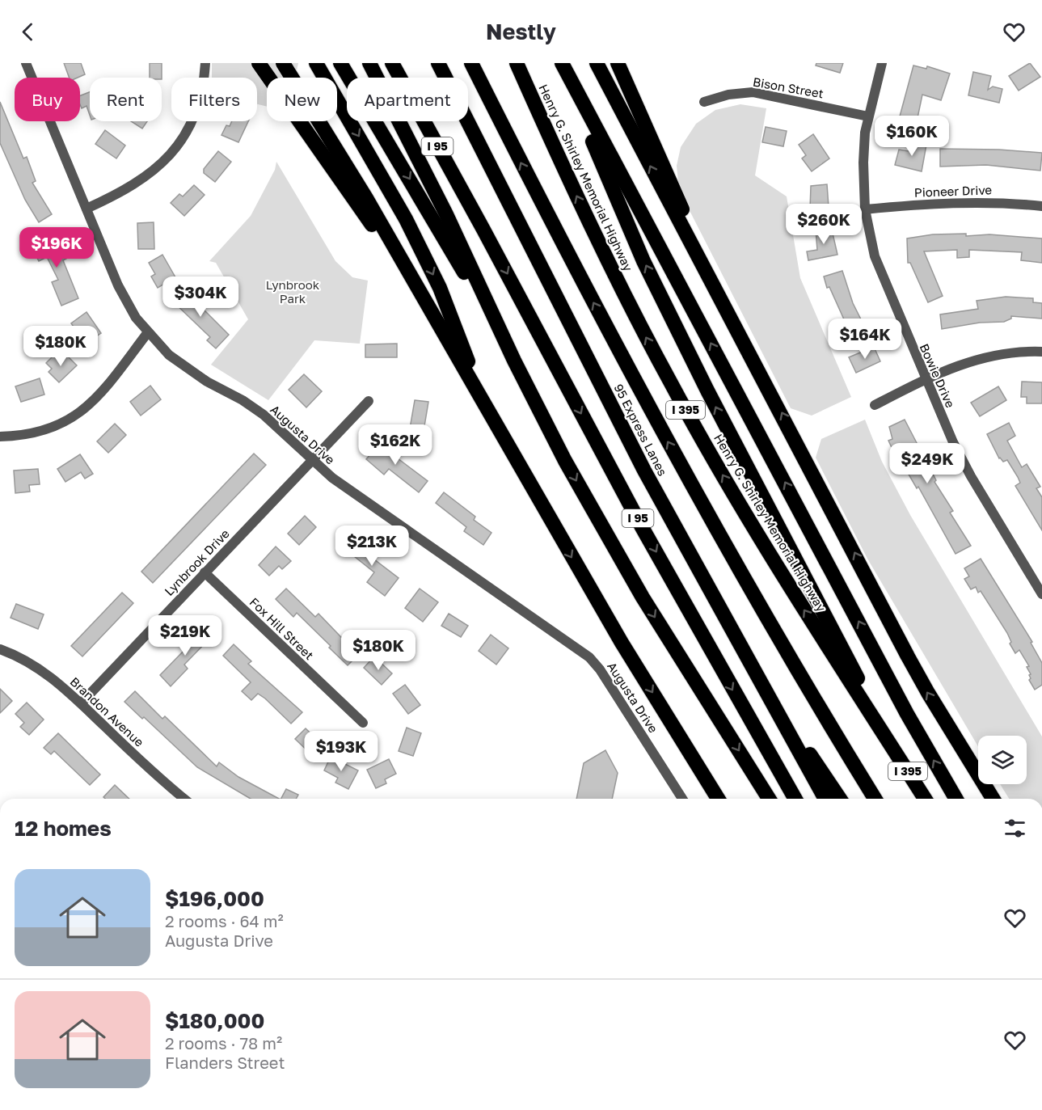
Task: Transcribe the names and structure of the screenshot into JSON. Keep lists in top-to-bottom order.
{
  "streets": {
    "highway": [
      "I 95",
      "Henry G. Shirley Memorial Highway",
      "I 395",
      "95 Express Lanes"
    ],
    "street": [
      "Bison Street",
      "Pioneer Drive",
      "Bowie Drive",
      "Augusta Drive",
      "Lynbrook Drive",
      "Fox Hill Street",
      "Brandon Avenue"
    ]
  },
  "crossings": [
    ["Bison Street", "Bowie Drive"],
    ["Pioneer Drive", "Bowie Drive"],
    ["Augusta Drive", "Lynbrook Drive"],
    ["Lynbrook Drive", "Fox Hill Street"],
    ["Lynbrook Drive", "Brandon Avenue"]
  ],
  "parks": ["Lynbrook Park"],
  "page": {
    "header": "Nestly",
    "chip": [
      "Buy",
      "Rent",
      "Filters",
      "New",
      "Apartment"
    ],
    "price": [
      "$160K",
      "$260K",
      "$196K",
      "$304K",
      "$164K",
      "$180K",
      "$162K",
      "$249K",
      "$213K",
      "$219K",
      "$180K",
      "$193K"
    ],
    "heading": "12 homes",
    "list": [
      {
        "name": "$196,000",
        "note": "2 rooms · 64 m² · Augusta Drive"
      },
      {
        "name": "$180,000",
        "note": "2 rooms · 78 m² · Flanders Street"
      }
    ]
  }
}
